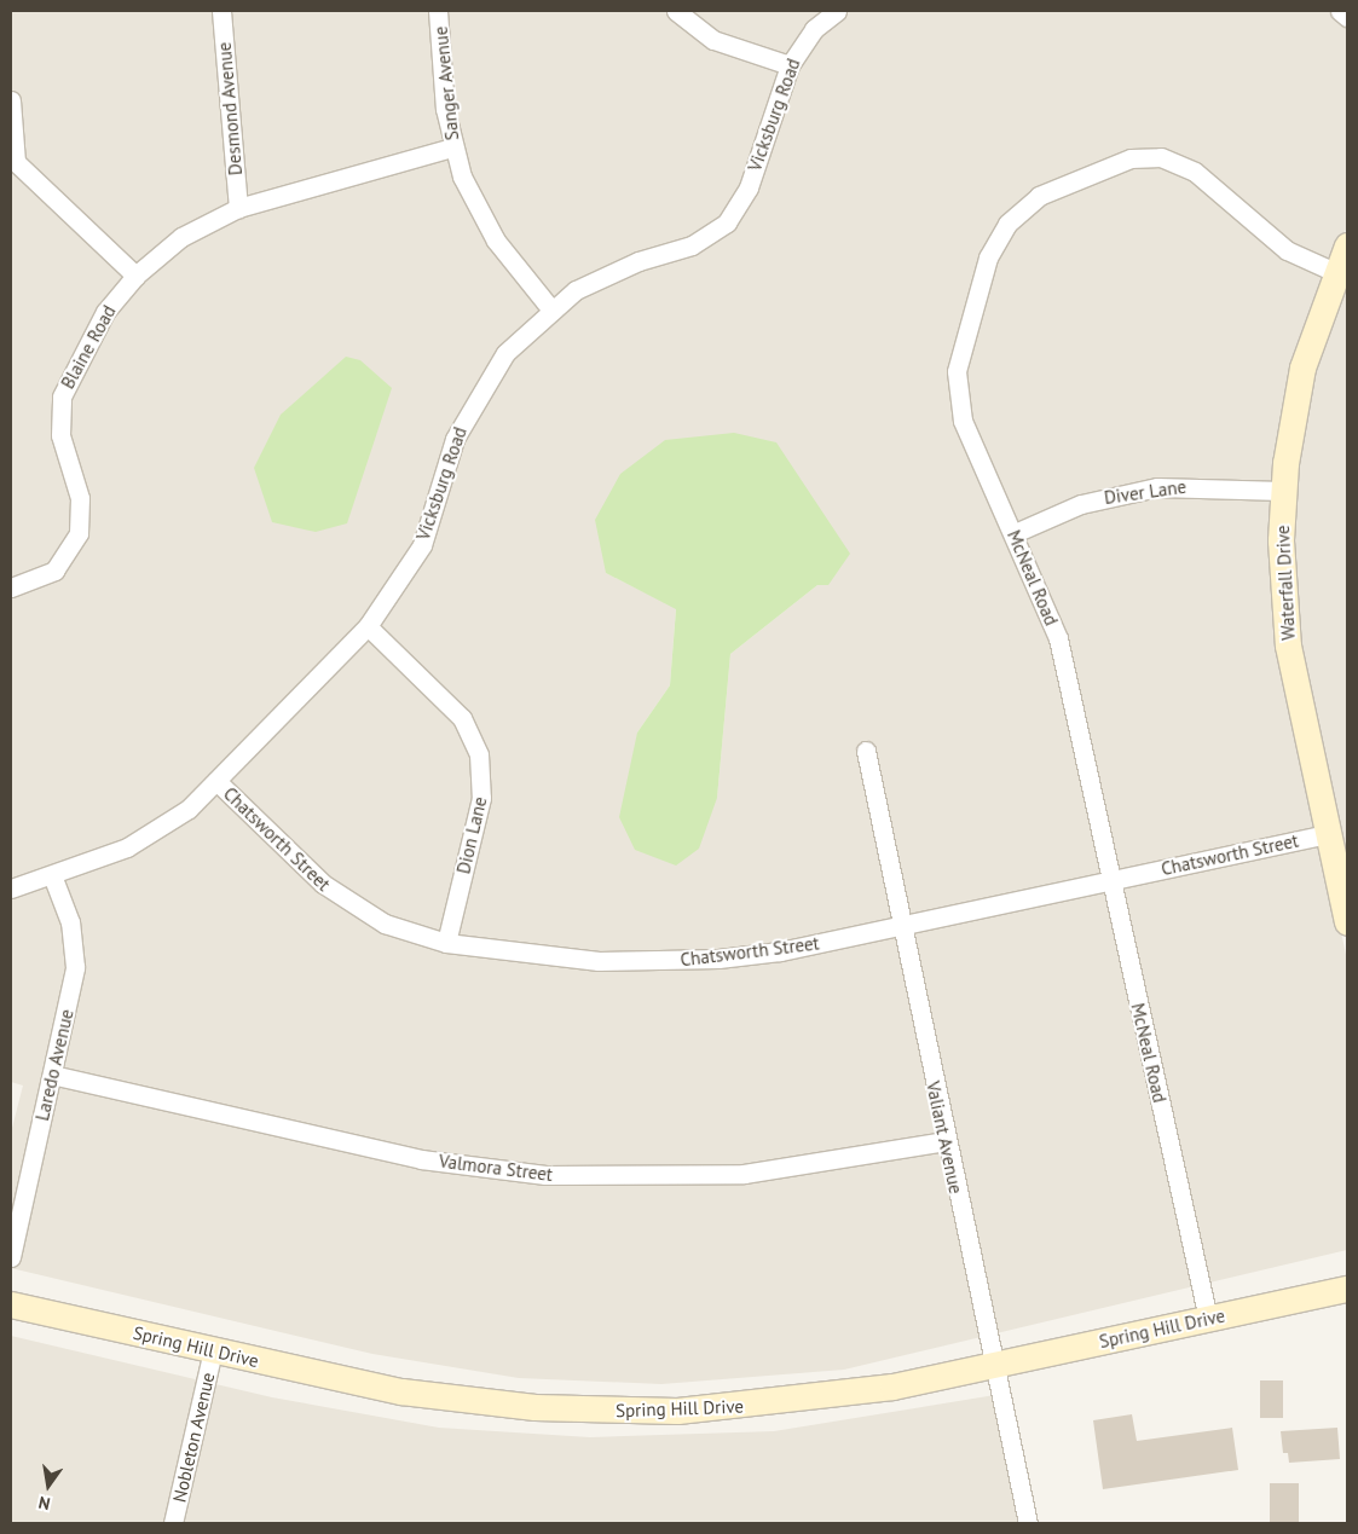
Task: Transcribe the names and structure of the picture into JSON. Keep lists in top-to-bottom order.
{
  "streets": {
    "main road": ["Waterfall Drive", "Spring Hill Drive"],
    "street": [
      "Sanger Avenue",
      "Desmond Avenue",
      "Vicksburg Road",
      "Blaine Road",
      "Diver Lane",
      "McNeal Road",
      "Dion Lane",
      "Chatsworth Street",
      "Laredo Avenue",
      "Valiant Avenue",
      "Valmora Street",
      "Nobleton Avenue"
    ]
  },
  "crossings": [
    ["Sanger Avenue", "Vicksburg Road"],
    ["Sanger Avenue", "Blaine Road"],
    ["Desmond Avenue", "Blaine Road"],
    ["Vicksburg Road", "Dion Lane"],
    ["Vicksburg Road", "Chatsworth Street"],
    ["Vicksburg Road", "Laredo Avenue"],
    ["Diver Lane", "McNeal Road"],
    ["Diver Lane", "Waterfall Drive"],
    ["McNeal Road", "Waterfall Drive"],
    ["McNeal Road", "Chatsworth Street"],
    ["McNeal Road", "Spring Hill Drive"],
    ["Waterfall Drive", "Chatsworth Street"],
    ["Dion Lane", "Chatsworth Street"],
    ["Chatsworth Street", "Valiant Avenue"],
    ["Laredo Avenue", "Valmora Street"],
    ["Valiant Avenue", "Valmora Street"],
    ["Valiant Avenue", "Spring Hill Drive"],
    ["Spring Hill Drive", "Nobleton Avenue"]
  ],
  "north": "bottom"
}
